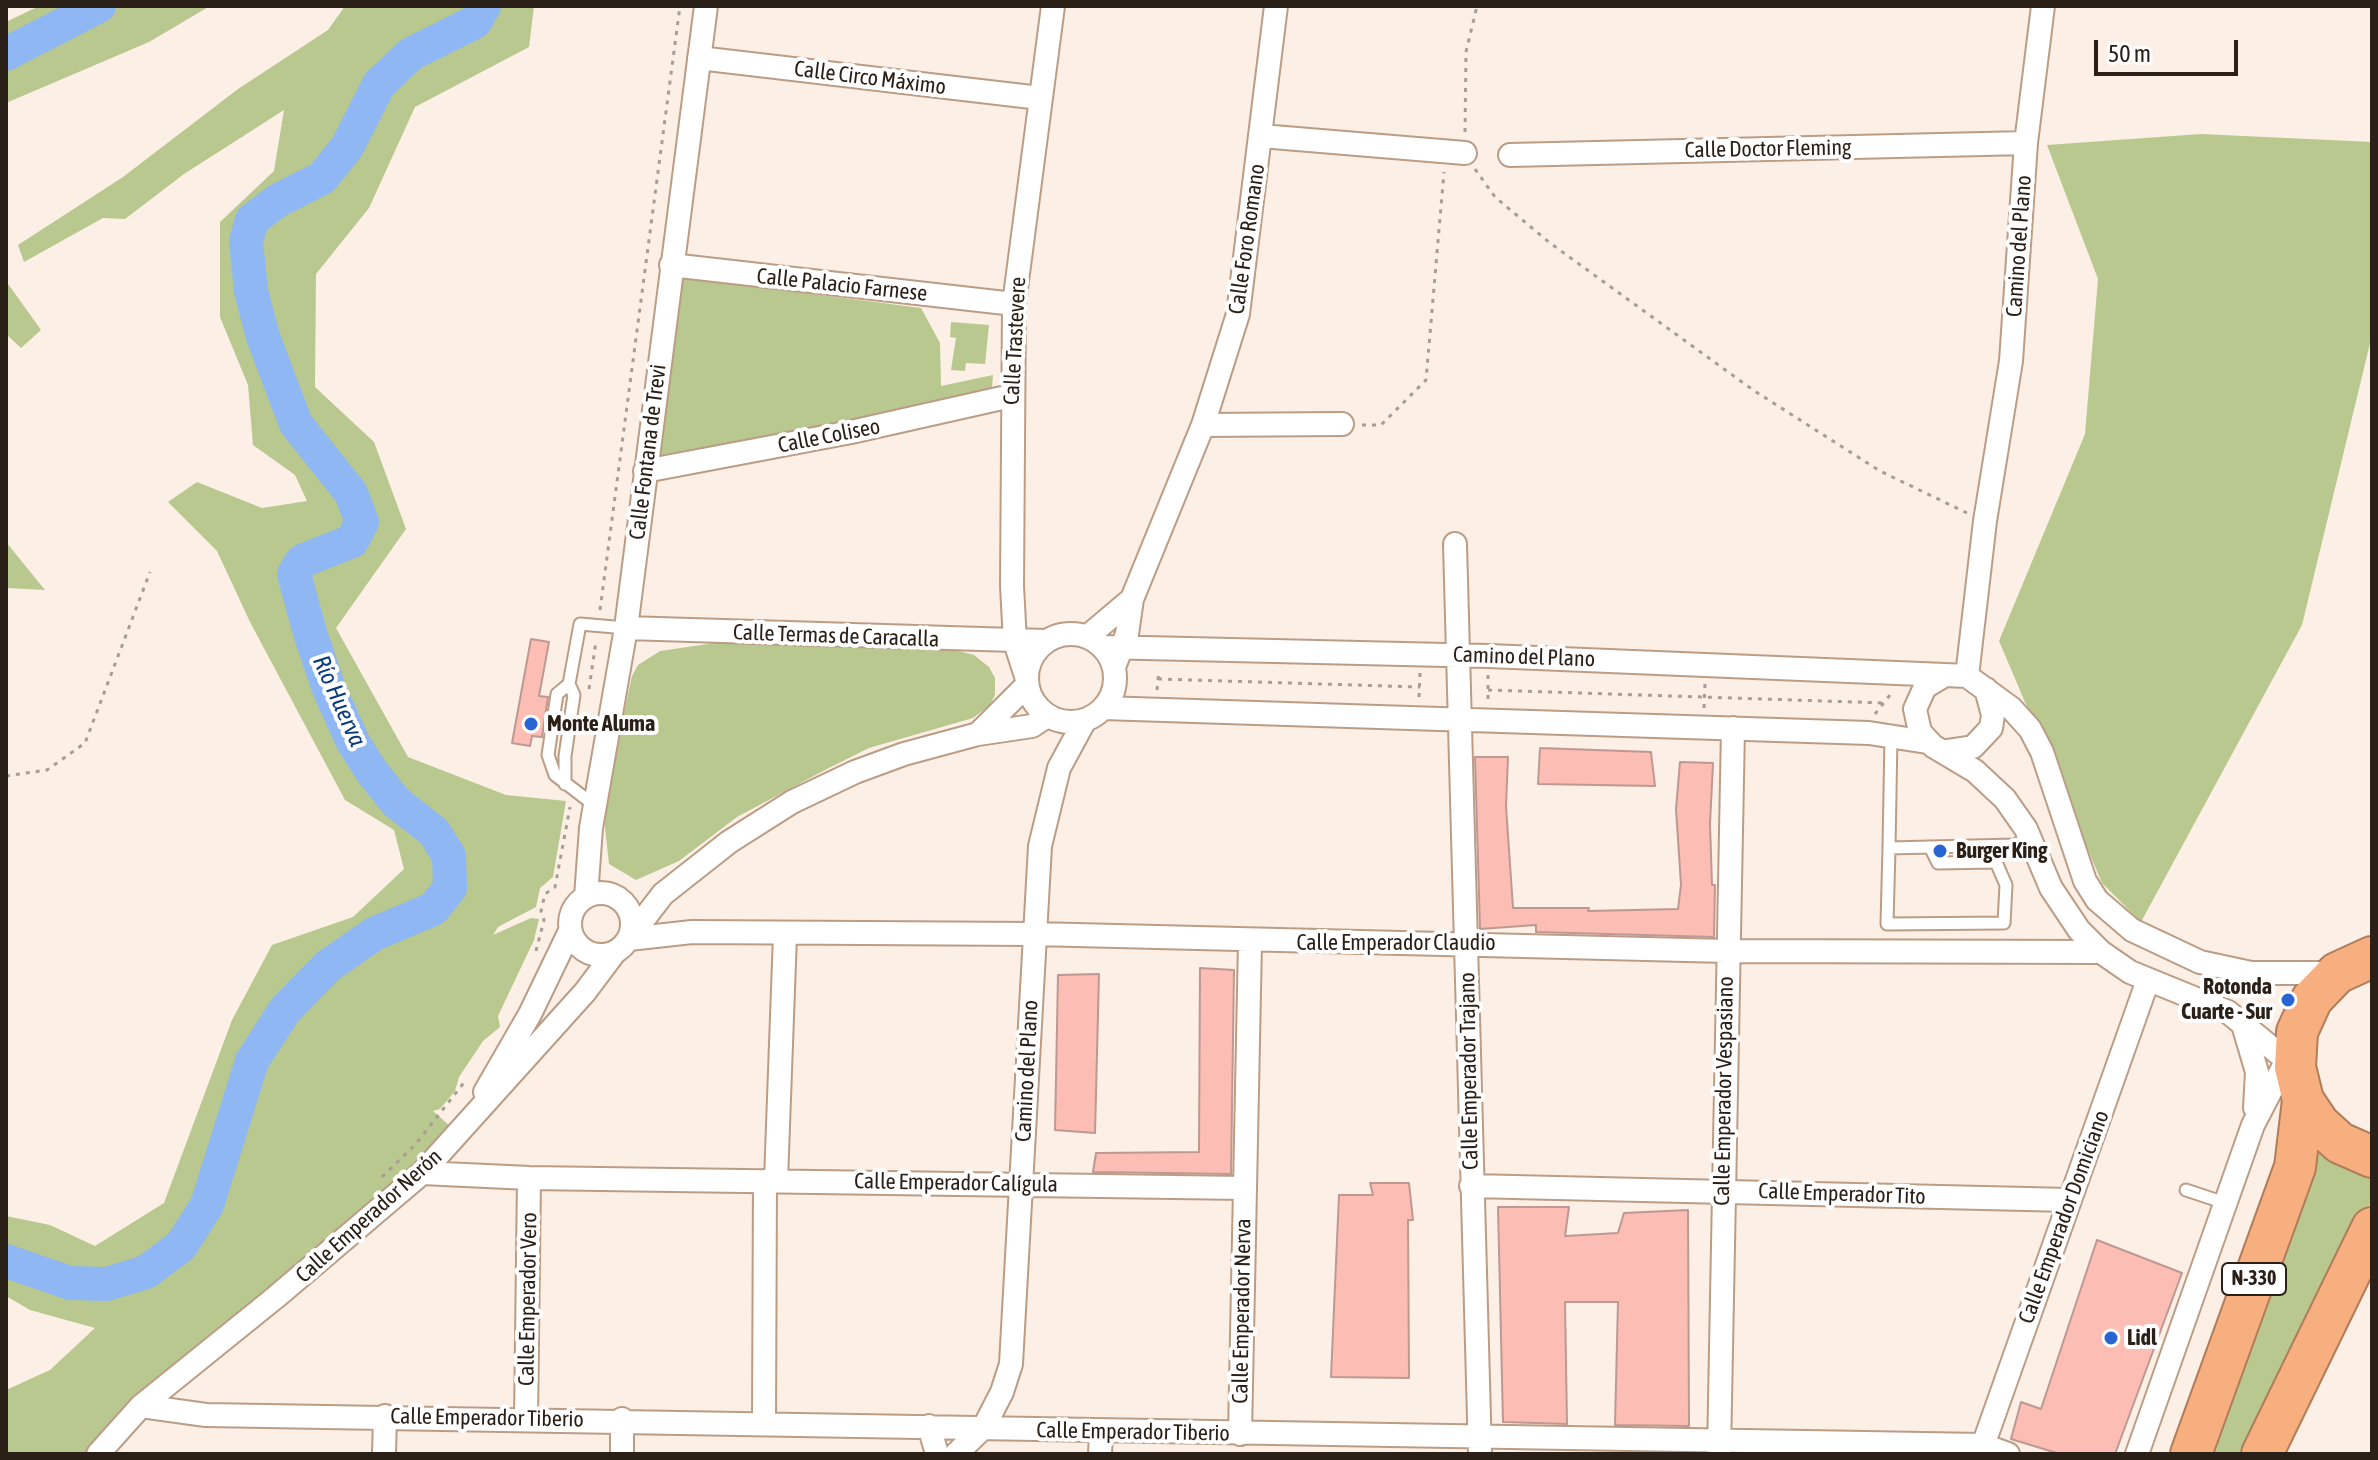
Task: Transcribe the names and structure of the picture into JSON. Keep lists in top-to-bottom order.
{
  "streets": {
    "highway": ["N-330"],
    "street": [
      "Calle Circo Máximo",
      "Calle Doctor Fleming",
      "Calle Foro Romano",
      "Camino del Plano",
      "Calle Palacio Farnese",
      "Calle Trastevere",
      "Calle Coliseo",
      "Calle Fontana de Trevi",
      "Calle Termas de Caracalla",
      "Calle Emperador Claudio",
      "Calle Emperador Trajano",
      "Calle Emperador Vespasiano",
      "Calle Emperador Calígula",
      "Calle Emperador Tito",
      "Calle Emperador Nerón",
      "Calle Emperador Domiciano",
      "Calle Emperador Vero",
      "Calle Emperador Nerva",
      "Calle Emperador Tiberio"
    ]
  },
  "crossings": [
    ["Calle Circo Máximo", "Calle Trastevere"],
    ["Calle Circo Máximo", "Calle Fontana de Trevi"],
    ["Calle Doctor Fleming", "Camino del Plano"],
    ["Calle Foro Romano", "Camino del Plano"],
    ["Calle Foro Romano", "Calle Trastevere"],
    ["Calle Foro Romano", "Calle Termas de Caracalla"],
    ["Calle Foro Romano", "Calle Emperador Nerón"],
    ["Camino del Plano", "Calle Trastevere"],
    ["Camino del Plano", "Calle Termas de Caracalla"],
    ["Camino del Plano", "Calle Emperador Claudio"],
    ["Camino del Plano", "Calle Emperador Trajano"],
    ["Camino del Plano", "Calle Emperador Calígula"],
    ["Camino del Plano", "Calle Emperador Nerón"],
    ["Camino del Plano", "Calle Emperador Tiberio"],
    ["Calle Palacio Farnese", "Calle Trastevere"],
    ["Calle Palacio Farnese", "Calle Fontana de Trevi"],
    ["Calle Trastevere", "Calle Coliseo"],
    ["Calle Trastevere", "Calle Termas de Caracalla"],
    ["Calle Trastevere", "Calle Emperador Nerón"],
    ["Calle Coliseo", "Calle Fontana de Trevi"],
    ["Calle Fontana de Trevi", "Calle Termas de Caracalla"],
    ["Calle Fontana de Trevi", "Calle Emperador Claudio"],
    ["Calle Fontana de Trevi", "Calle Emperador Nerón"],
    ["Calle Termas de Caracalla", "Calle Emperador Nerón"],
    ["Calle Emperador Claudio", "Calle Emperador Trajano"],
    ["Calle Emperador Claudio", "Calle Emperador Vespasiano"],
    ["Calle Emperador Claudio", "Calle Emperador Nerón"],
    ["Calle Emperador Trajano", "Calle Emperador Tito"],
    ["Calle Emperador Trajano", "Calle Emperador Tiberio"],
    ["Calle Emperador Vespasiano", "Calle Emperador Tito"],
    ["Calle Emperador Vespasiano", "Calle Emperador Tiberio"],
    ["Calle Emperador Calígula", "Calle Emperador Nerón"],
    ["Calle Emperador Calígula", "Calle Emperador Vero"],
    ["Calle Emperador Calígula", "Calle Emperador Nerva"],
    ["Calle Emperador Tito", "Calle Emperador Domiciano"],
    ["Calle Emperador Nerón", "Calle Emperador Tiberio"],
    ["Calle Emperador Domiciano", "Calle Emperador Tiberio"],
    ["Calle Emperador Vero", "Calle Emperador Tiberio"],
    ["Calle Emperador Nerva", "Calle Emperador Tiberio"]
  ],
  "water": ["Río Huerva"],
  "places": [
    "Monte Aluma",
    "Burger King",
    "Rotonda Cuarte - Sur",
    "Lidl"
  ],
  "scale_bar": "50 m"
}
